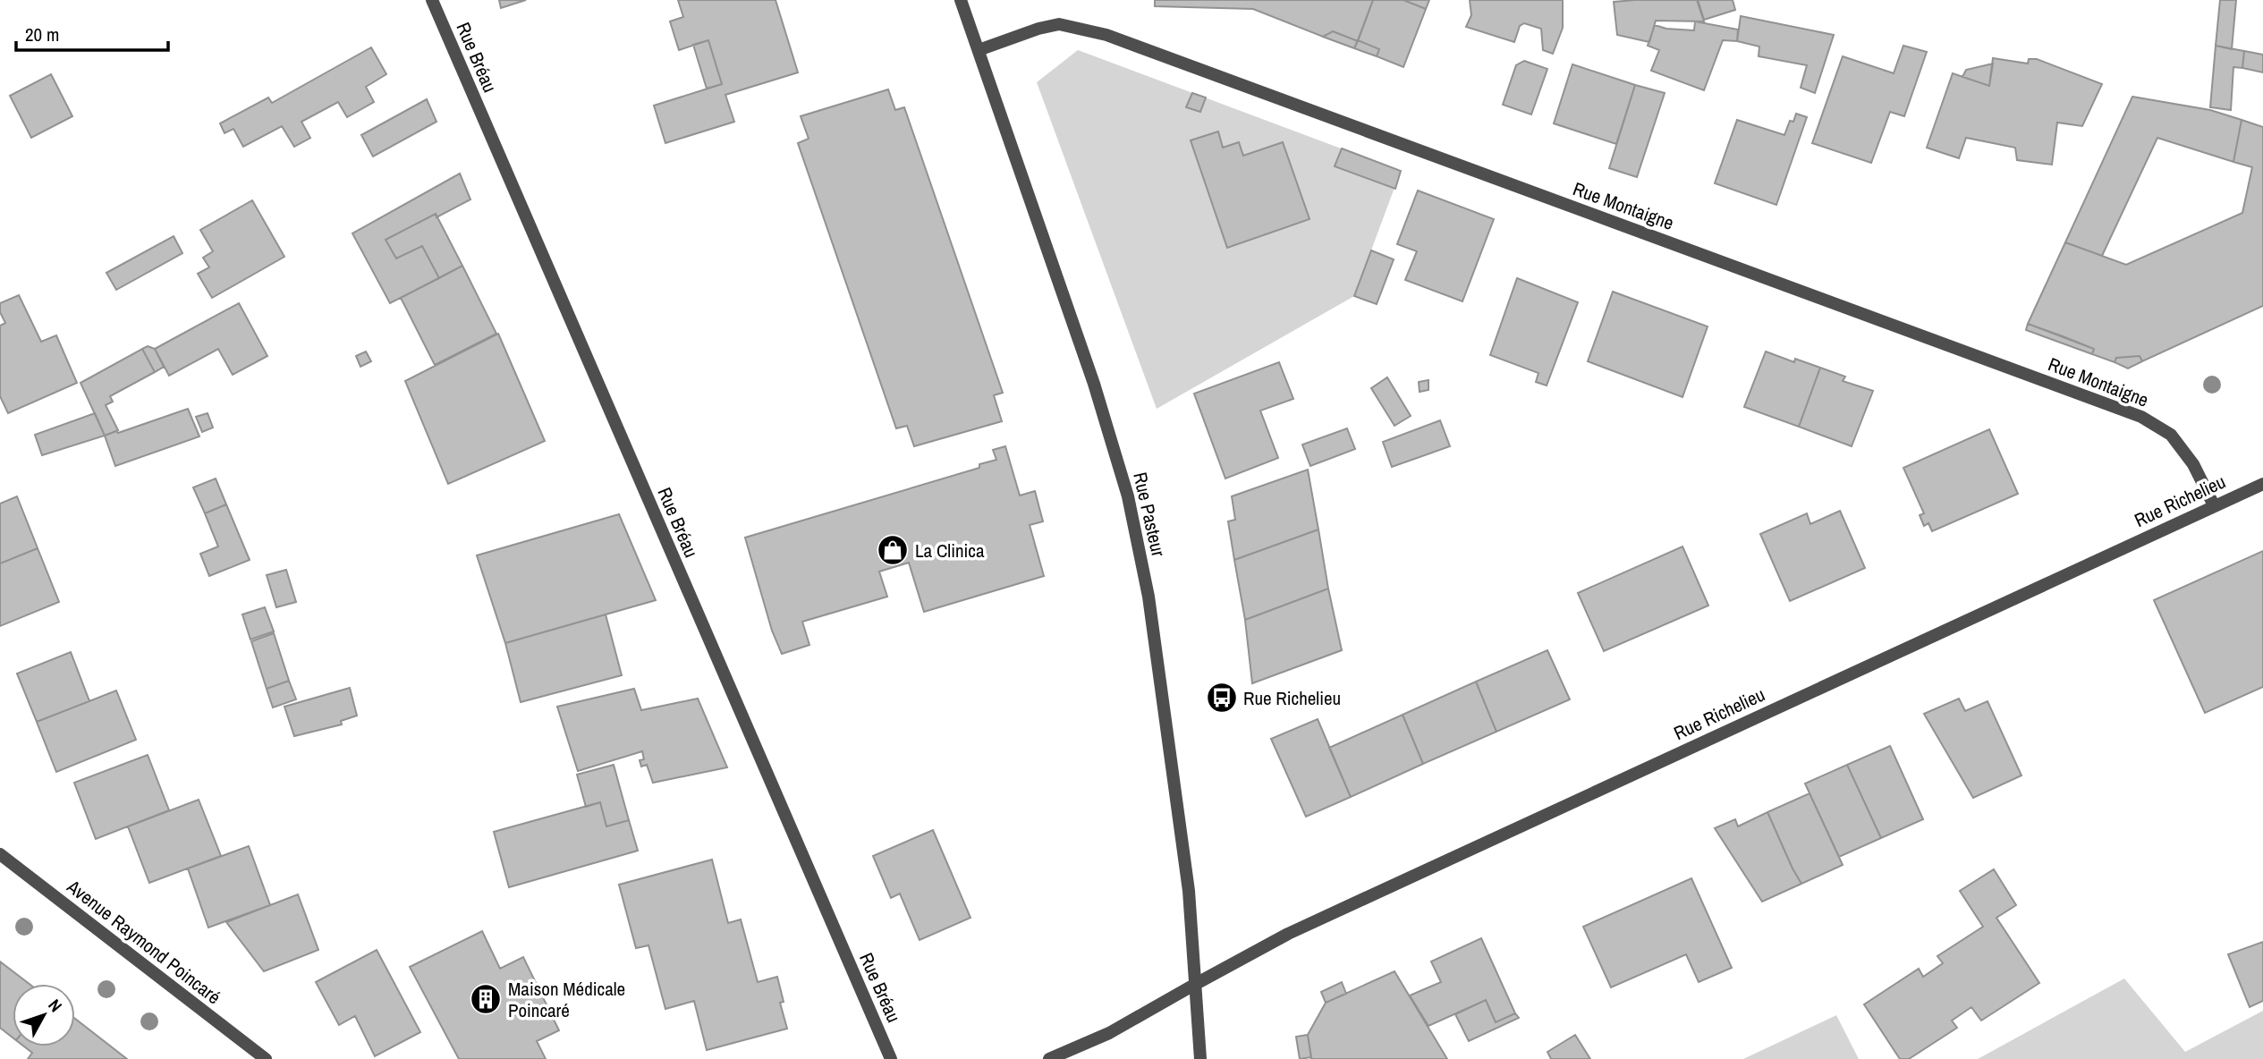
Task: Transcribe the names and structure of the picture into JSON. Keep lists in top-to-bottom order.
{
  "streets": {
    "street": [
      "Rue Bréau",
      "Rue Montaigne",
      "Rue Richelieu",
      "Rue Pasteur",
      "Avenue Raymond Poincaré"
    ]
  },
  "crossings": [
    ["Rue Montaigne", "Rue Richelieu"],
    ["Rue Montaigne", "Rue Pasteur"],
    ["Rue Richelieu", "Rue Pasteur"]
  ],
  "places": {
    "shop": ["La Clinica"],
    "bus stop": ["Rue Richelieu"],
    "building": ["Maison Médicale Poincaré"]
  },
  "scale_bar": "20 m",
  "north": "top right"
}
